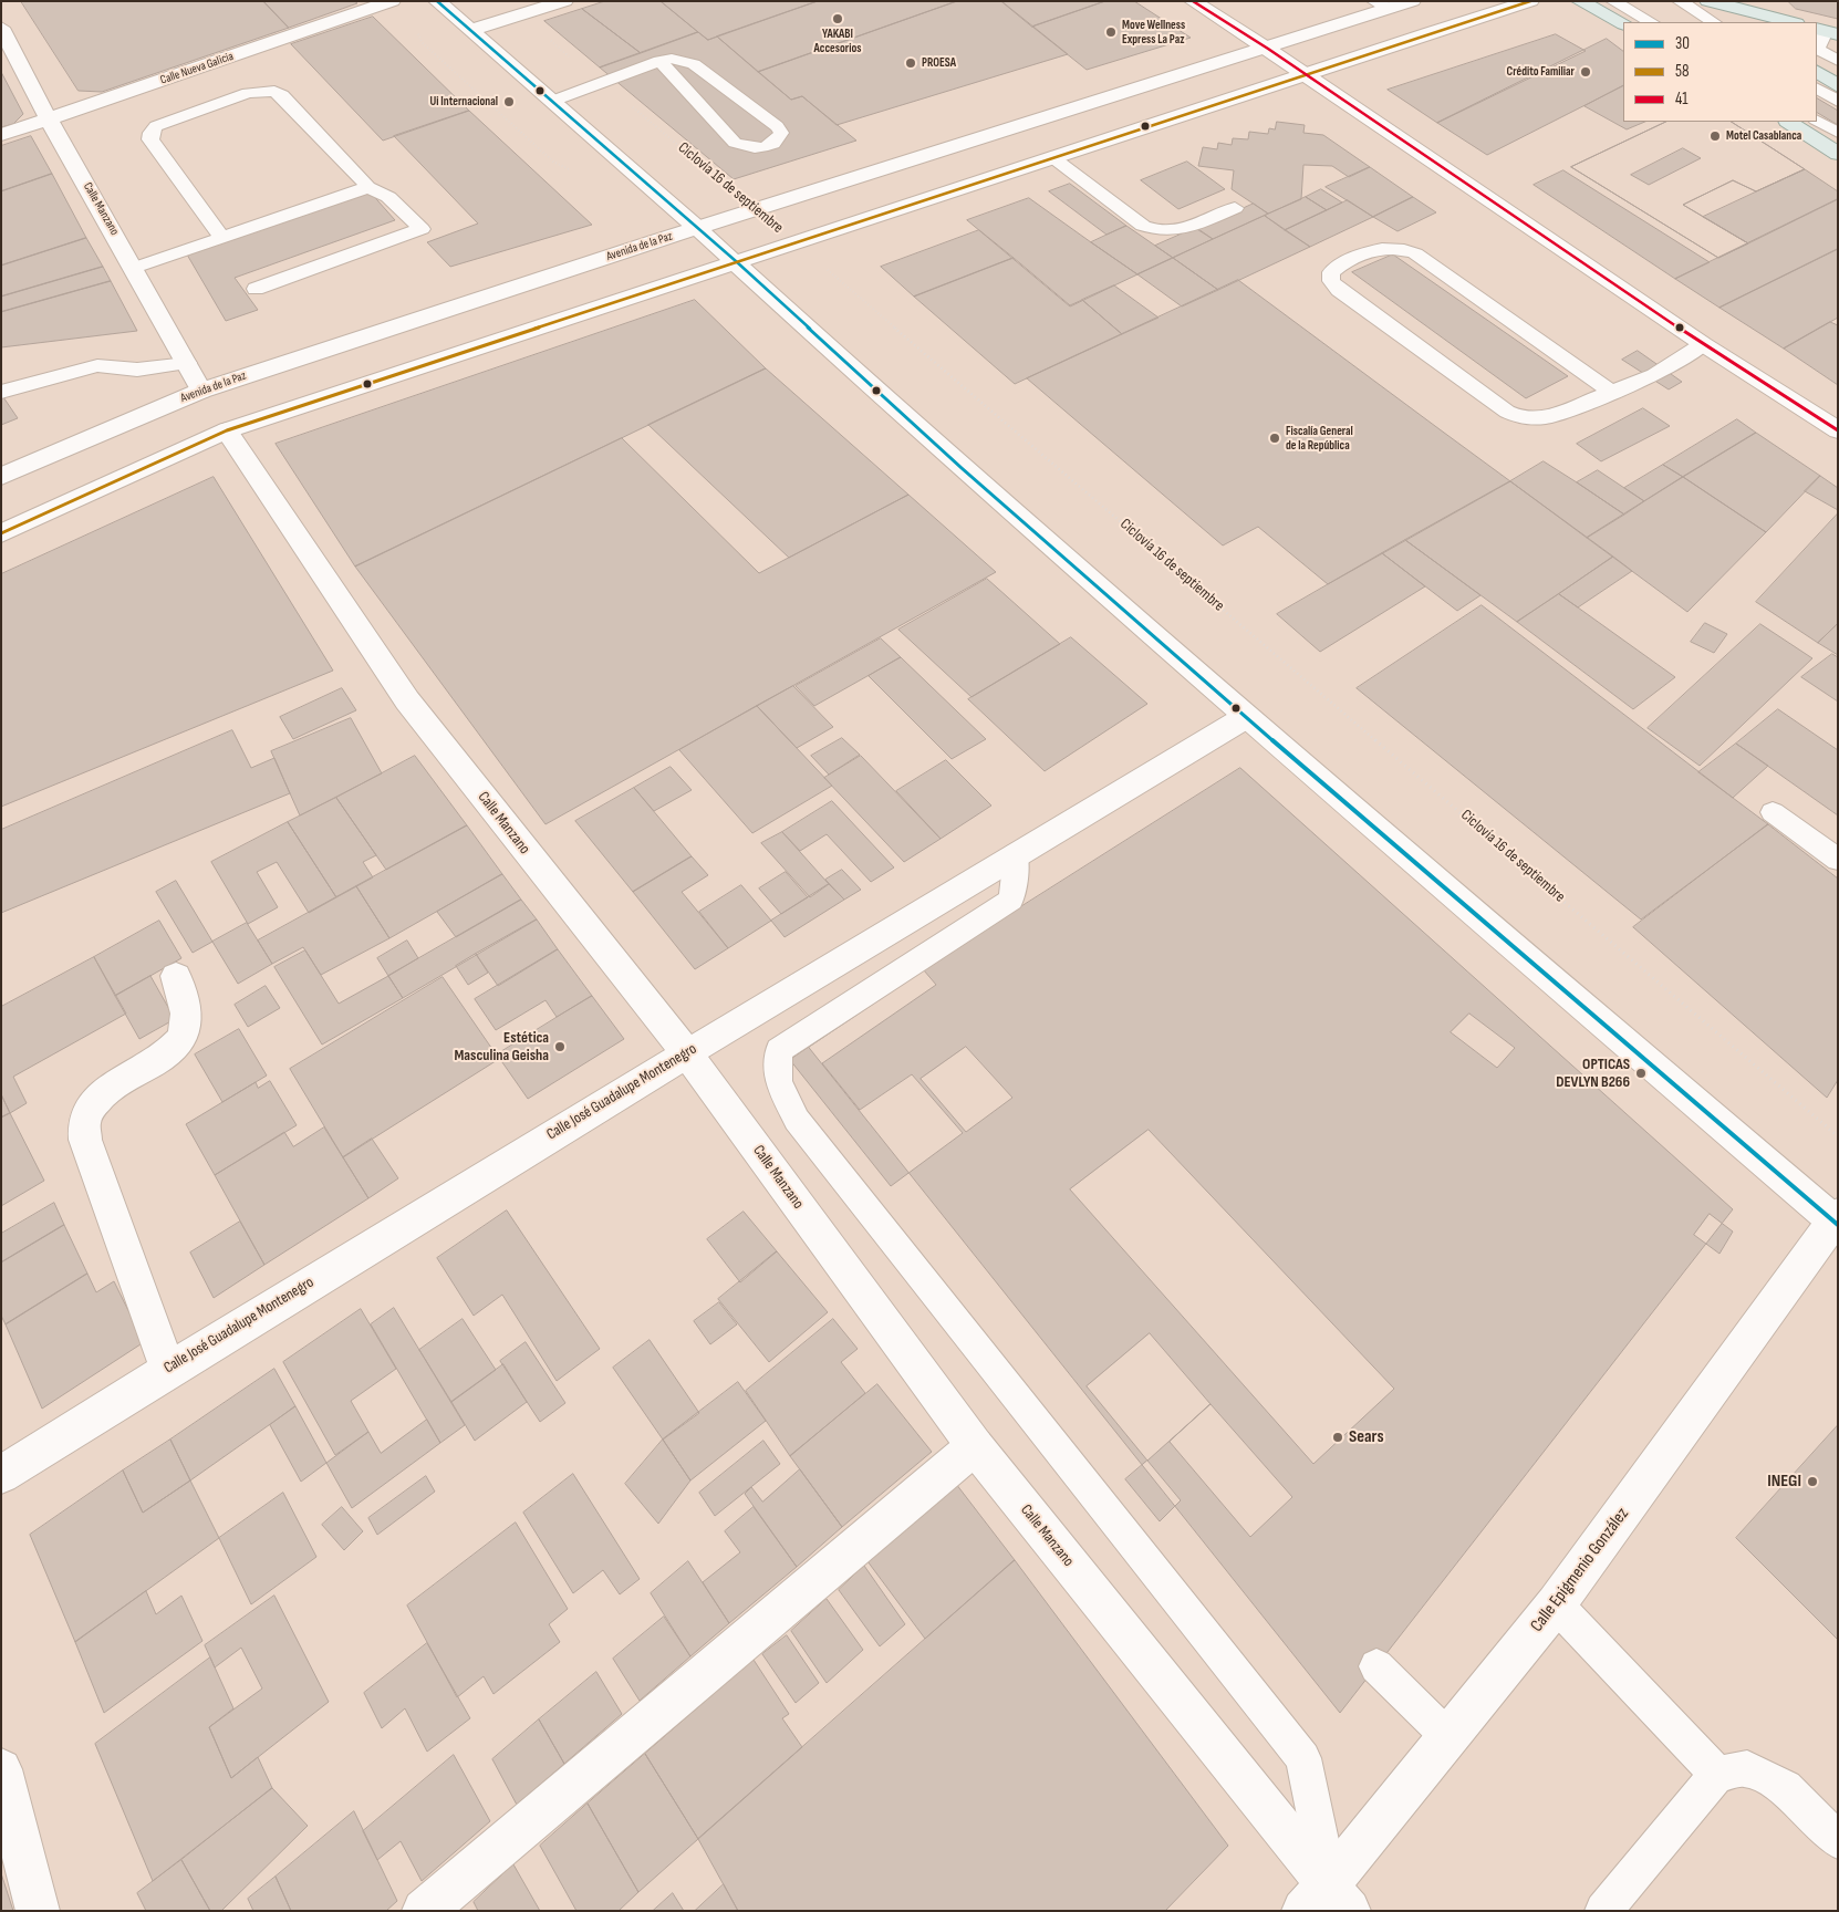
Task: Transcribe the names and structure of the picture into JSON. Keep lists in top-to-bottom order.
{
  "streets": {
    "street": [
      "Calle Nueva Galicia",
      "Calle Manzano",
      "Avenida de la Paz",
      "Calle José Guadalupe Montenegro",
      "Calle Epigmenio González"
    ],
    "path": ["Ciclovía 16 de septiembre"]
  },
  "crossings": [
    ["Calle Nueva Galicia", "Calle Manzano"],
    ["Ciclovía 16 de septiembre", "Avenida de la Paz"],
    ["Calle Manzano", "Avenida de la Paz"],
    ["Calle Manzano", "Calle José Guadalupe Montenegro"],
    ["Calle Manzano", "Calle Epigmenio González"]
  ],
  "places": [
    "YAKABI Accesorios",
    "Move Wellness Express La Paz",
    "PROESA",
    "Crédito Familiar",
    "Ui Internacional",
    "Motel Casablanca",
    "Fiscalía General de la República",
    "Estética Masculina Geisha",
    "OPTICAS DEVLYN B266",
    "Sears",
    "INEGI"
  ],
  "lines": ["transit line 30", "transit line 58", "transit line 41"],
  "legend": ["30", "58", "41"]
}
